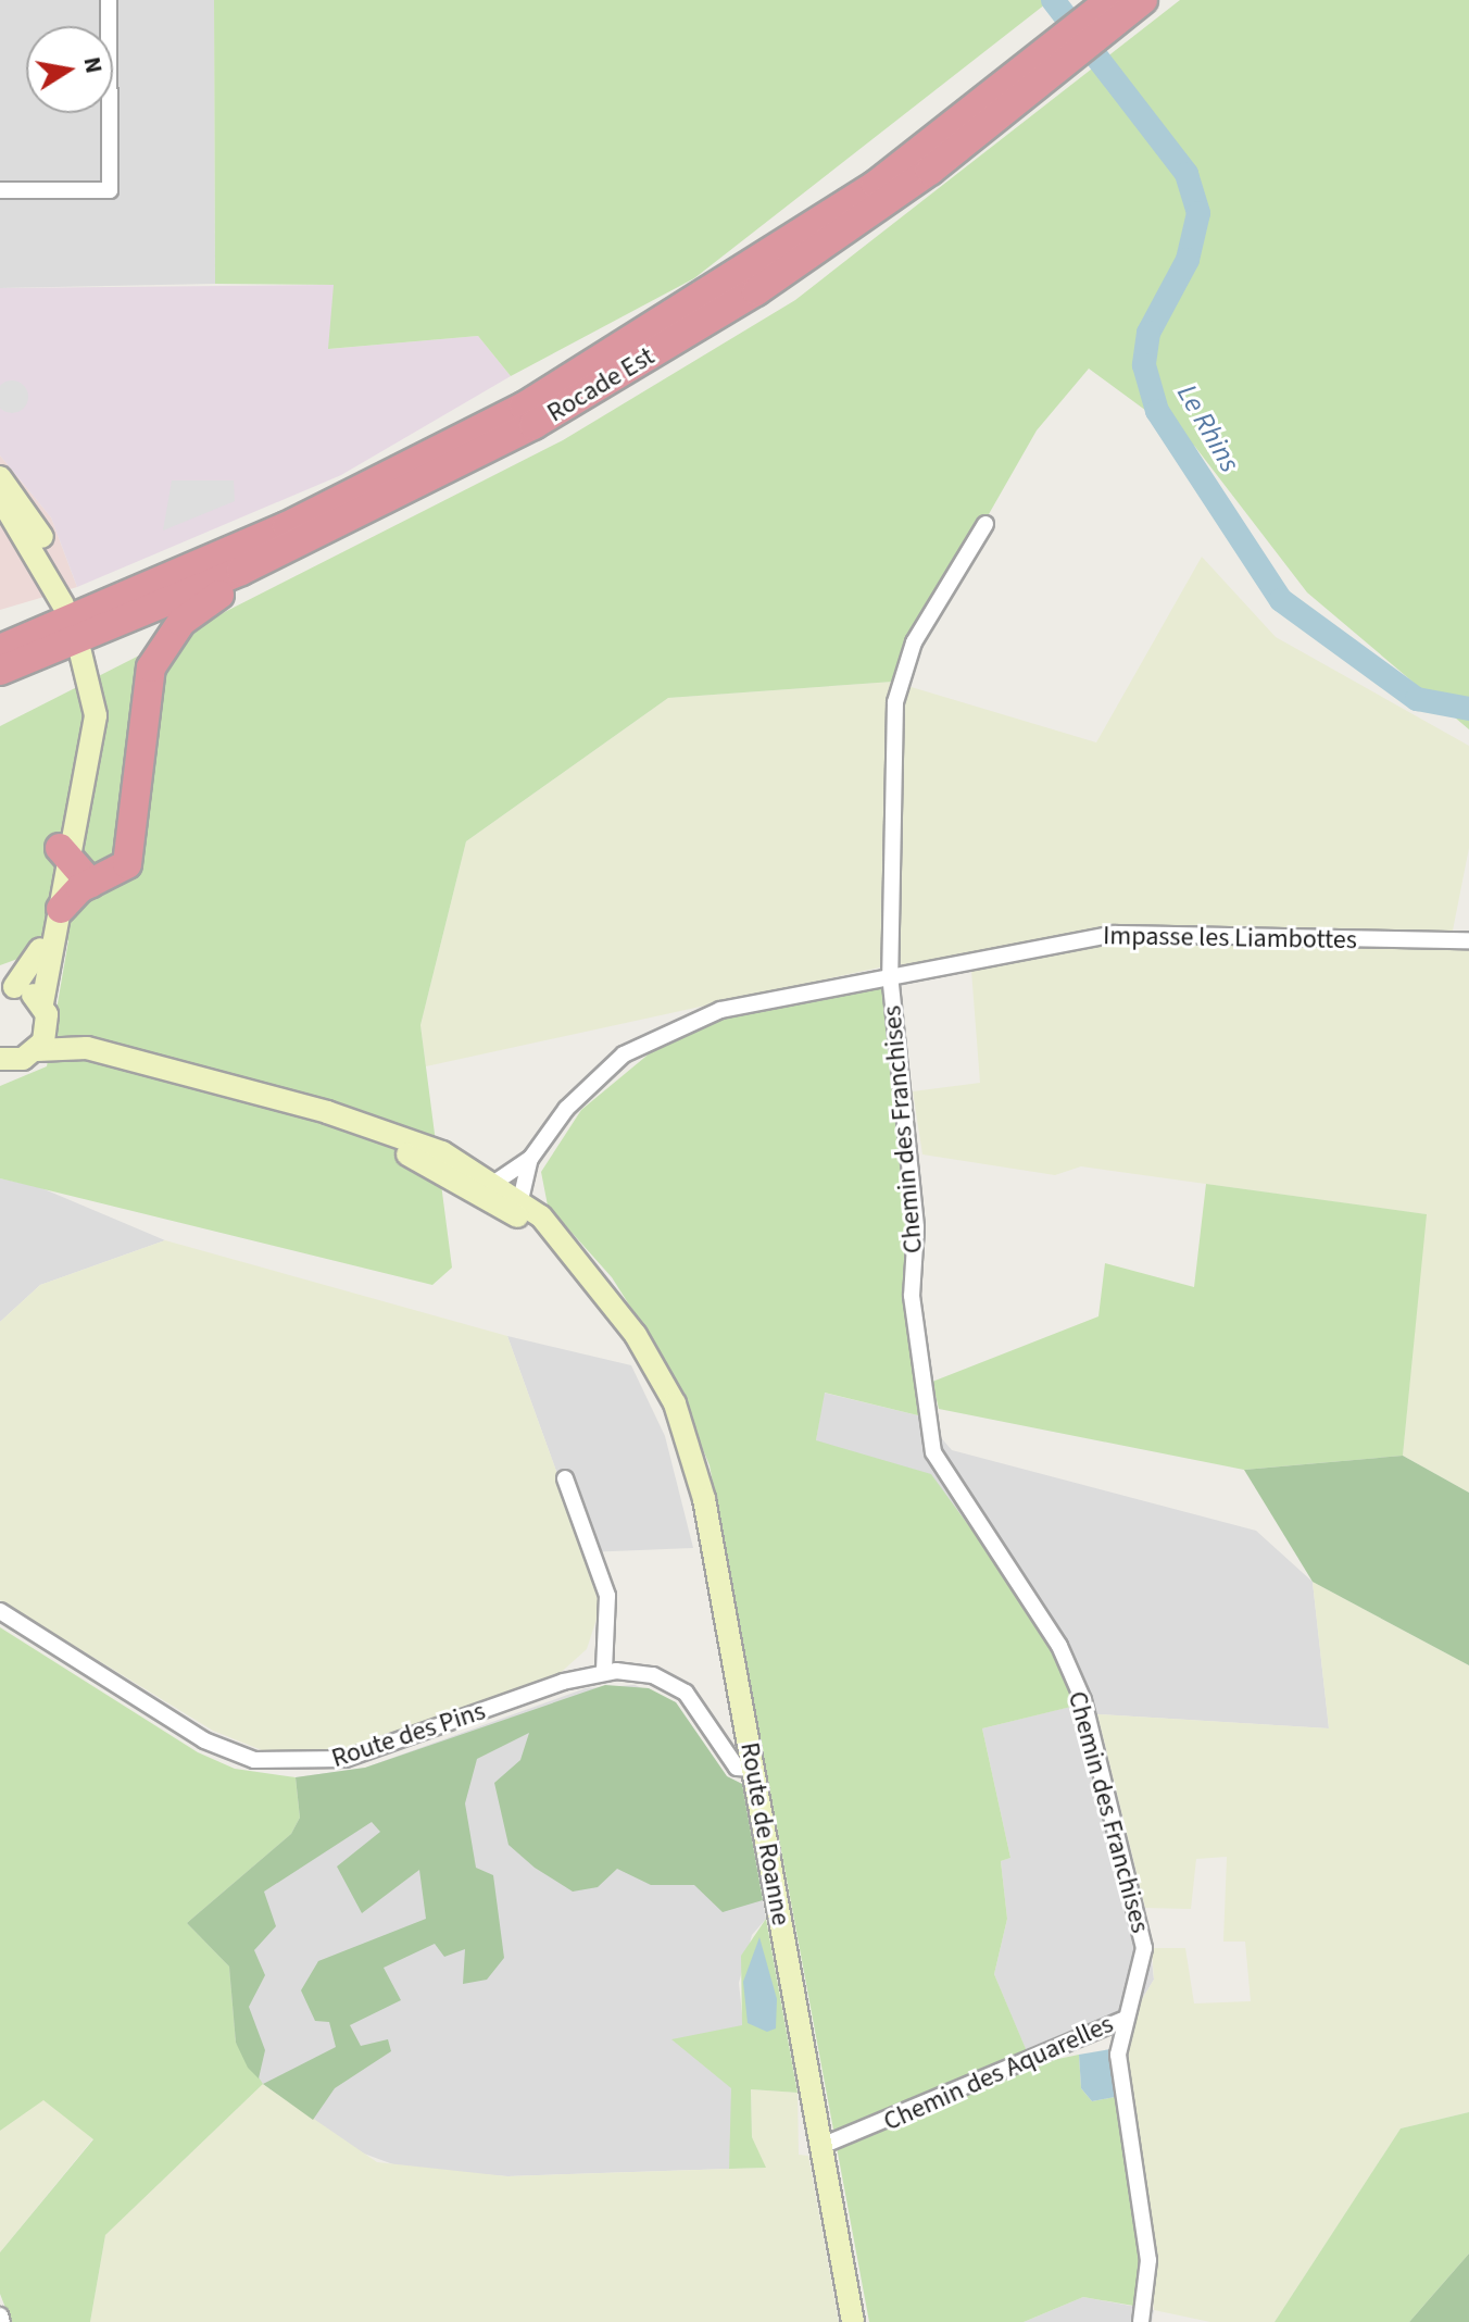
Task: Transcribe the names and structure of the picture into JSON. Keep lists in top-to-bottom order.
{
  "streets": {
    "highway": ["Rocade Est"],
    "main road": ["Route de Roanne"],
    "street": [
      "Impasse les Liambottes",
      "Chemin des Franchises",
      "Route des Pins",
      "Chemin des Aquarelles"
    ]
  },
  "crossings": [
    ["Impasse les Liambottes", "Chemin des Franchises"],
    ["Chemin des Franchises", "Chemin des Aquarelles"],
    ["Route des Pins", "Route de Roanne"],
    ["Route de Roanne", "Chemin des Aquarelles"]
  ],
  "water": ["Le Rhins"],
  "north": "right"
}
